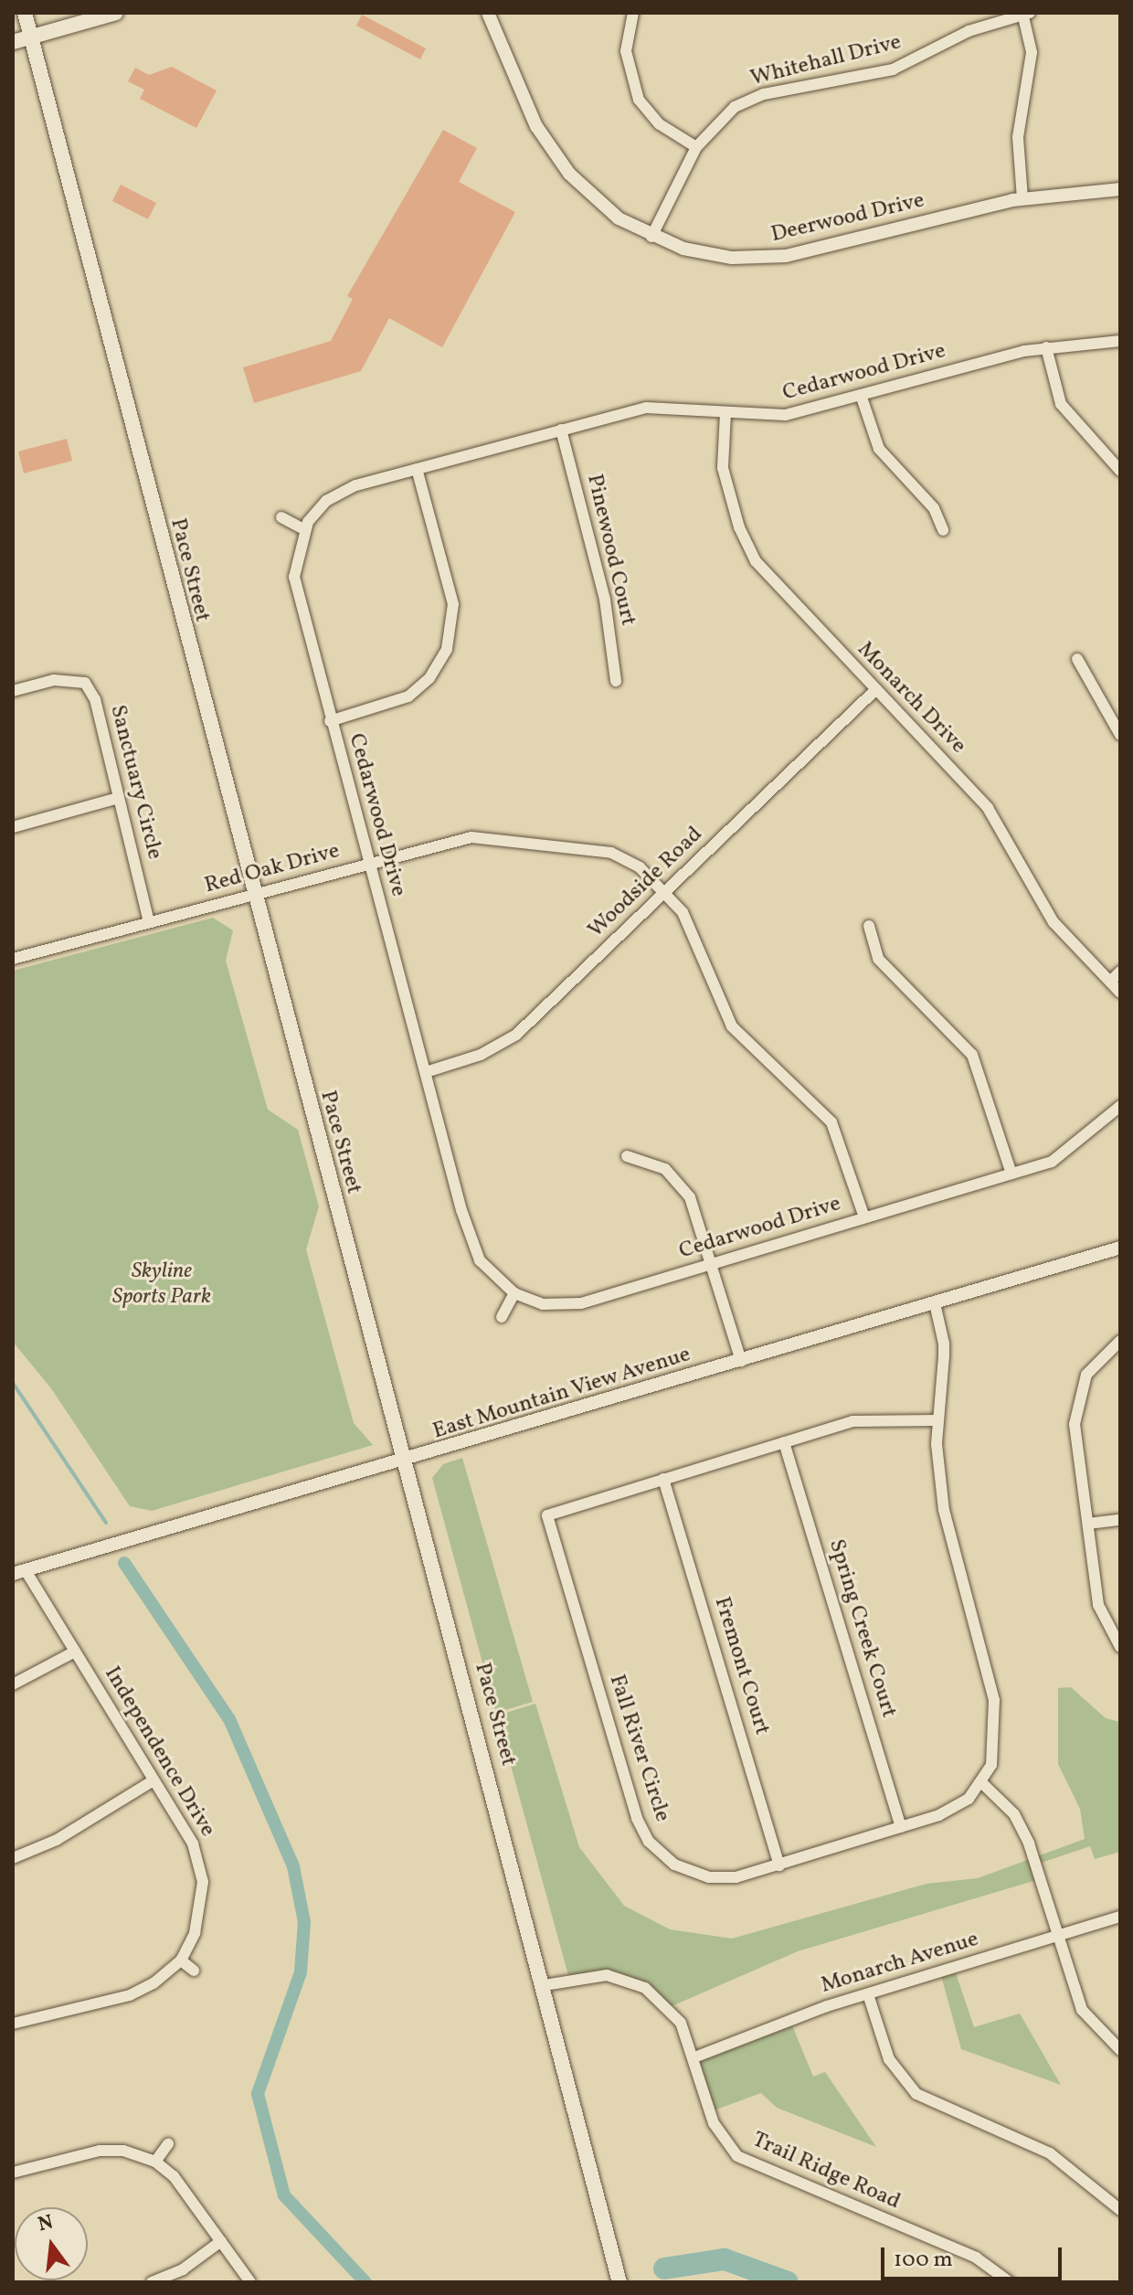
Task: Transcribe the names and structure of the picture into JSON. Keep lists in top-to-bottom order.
{
  "streets": {
    "main road": ["Pace Street"],
    "street": [
      "Whitehall Drive",
      "Deerwood Drive",
      "Cedarwood Drive",
      "Pinewood Court",
      "Monarch Drive",
      "Sanctuary Circle",
      "Red Oak Drive",
      "Woodside Road",
      "East Mountain View Avenue",
      "Spring Creek Court",
      "Fremont Court",
      "Fall River Circle",
      "Independence Drive",
      "Monarch Avenue",
      "Trail Ridge Road"
    ]
  },
  "crossings": [
    ["Whitehall Drive", "Deerwood Drive"],
    ["Cedarwood Drive", "Pinewood Court"],
    ["Cedarwood Drive", "Monarch Drive"],
    ["Cedarwood Drive", "Red Oak Drive"],
    ["Cedarwood Drive", "Woodside Road"],
    ["Pace Street", "Red Oak Drive"],
    ["Pace Street", "East Mountain View Avenue"],
    ["Pace Street", "Trail Ridge Road"],
    ["Monarch Drive", "Woodside Road"],
    ["Sanctuary Circle", "Red Oak Drive"],
    ["Red Oak Drive", "Woodside Road"],
    ["East Mountain View Avenue", "Fall River Circle"],
    ["East Mountain View Avenue", "Independence Drive"],
    ["Spring Creek Court", "Fall River Circle"],
    ["Fremont Court", "Fall River Circle"],
    ["Monarch Avenue", "Trail Ridge Road"]
  ],
  "parks": ["Skyline Sports Park"],
  "scale_bar": "100 m",
  "north": "top"
}
